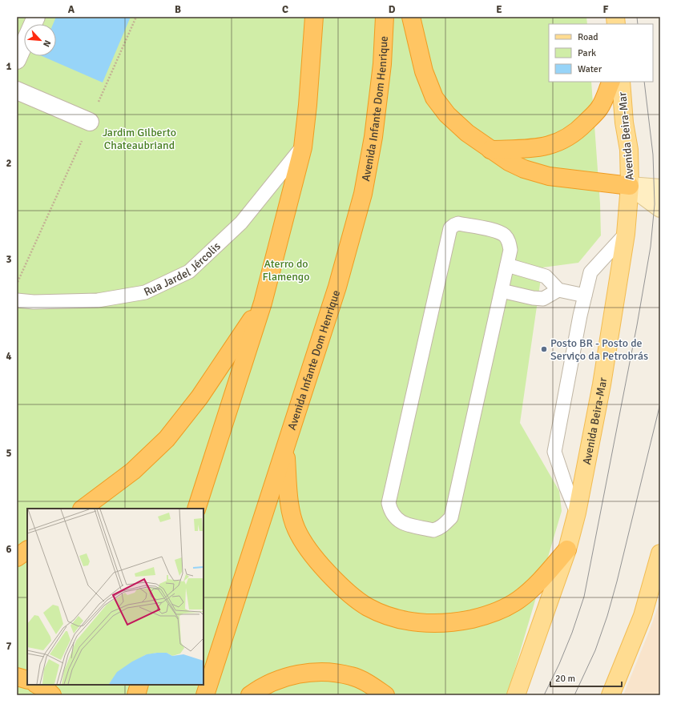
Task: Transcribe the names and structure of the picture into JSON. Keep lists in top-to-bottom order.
{
  "streets": {
    "highway": ["Avenida Infante Dom Henrique"],
    "main road": ["Avenida Beira-Mar"],
    "lane": ["Rua Jardel Jércolis"]
  },
  "parks": ["Jardim Gilberto Chateaubriand", "Aterro do Flamengo"],
  "places": ["Posto BR - Posto de Serviço da Petrobrás"],
  "legend": ["Road", "Park", "Water"],
  "scale_bar": "20 m",
  "north": "bottom right",
  "grid": {
    "columns": [
      "A",
      "B",
      "C",
      "D",
      "E",
      "F"
    ],
    "rows": [
      "1",
      "2",
      "3",
      "4",
      "5",
      "6",
      "7"
    ]
  }
}
